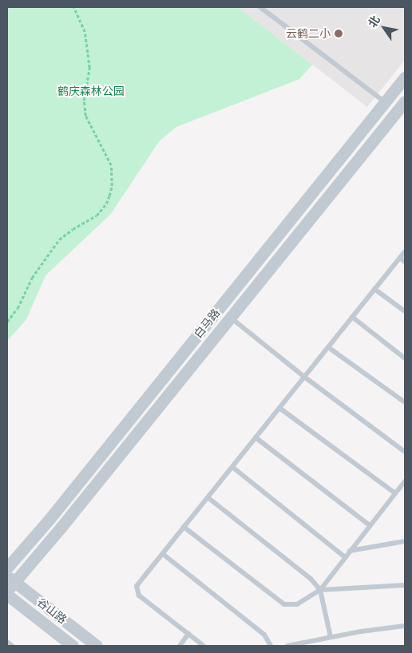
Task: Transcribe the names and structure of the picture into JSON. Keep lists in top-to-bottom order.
{
  "streets": {
    "street": ["白马路", "谷山路"]
  },
  "crossings": [
    ["白马路", "谷山路"]
  ],
  "parks": ["鹤庆森林公园"],
  "places": ["云鹤二小"],
  "north": "top left"
}
